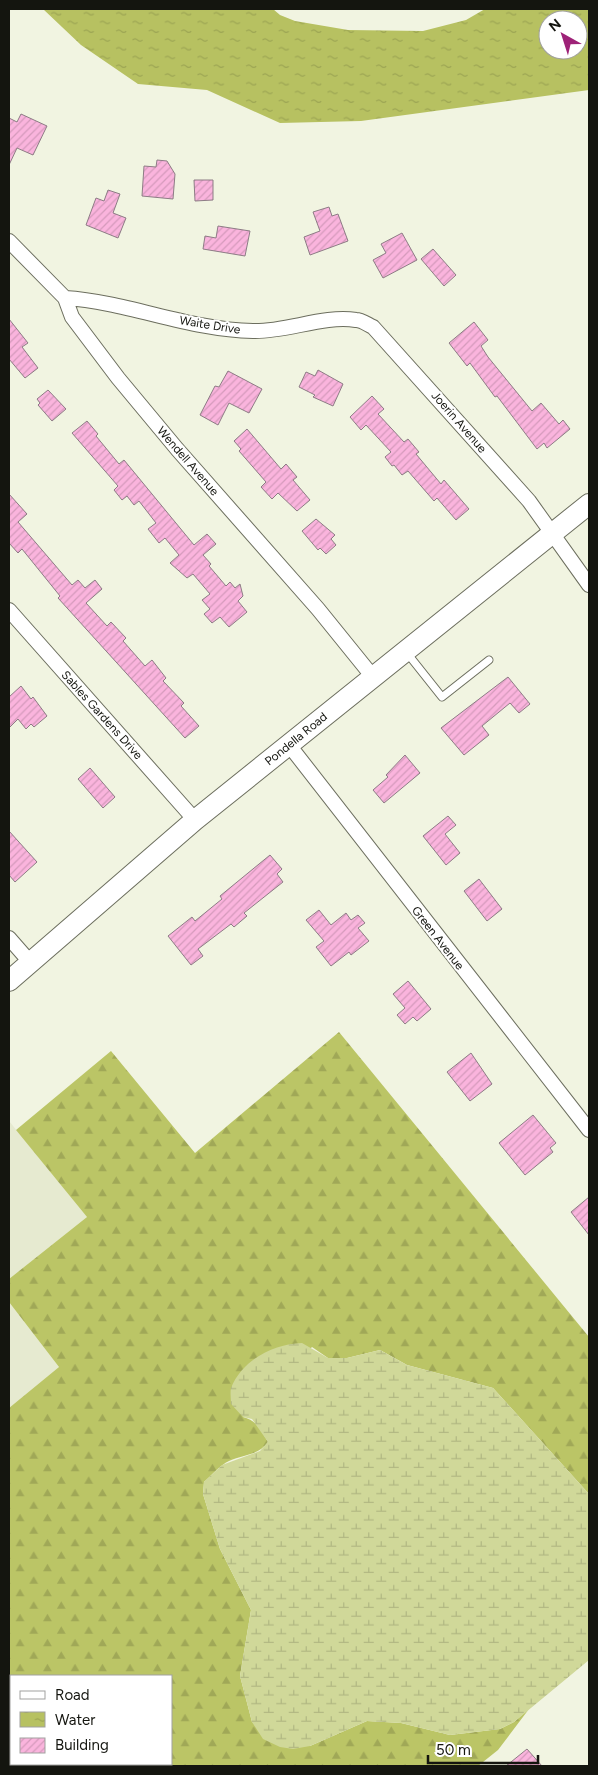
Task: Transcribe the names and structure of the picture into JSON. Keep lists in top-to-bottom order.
{
  "streets": {
    "main road": ["Pondella Road"],
    "street": [
      "Waite Drive",
      "Joerin Avenue",
      "Wendell Avenue",
      "Sables Gardens Drive",
      "Green Avenue"
    ]
  },
  "crossings": [
    ["Waite Drive", "Joerin Avenue"],
    ["Waite Drive", "Wendell Avenue"],
    ["Joerin Avenue", "Pondella Road"],
    ["Wendell Avenue", "Pondella Road"],
    ["Sables Gardens Drive", "Pondella Road"],
    ["Pondella Road", "Green Avenue"]
  ],
  "legend": ["Road", "Water", "Building"],
  "scale_bar": "50 m",
  "north": "top left"
}
